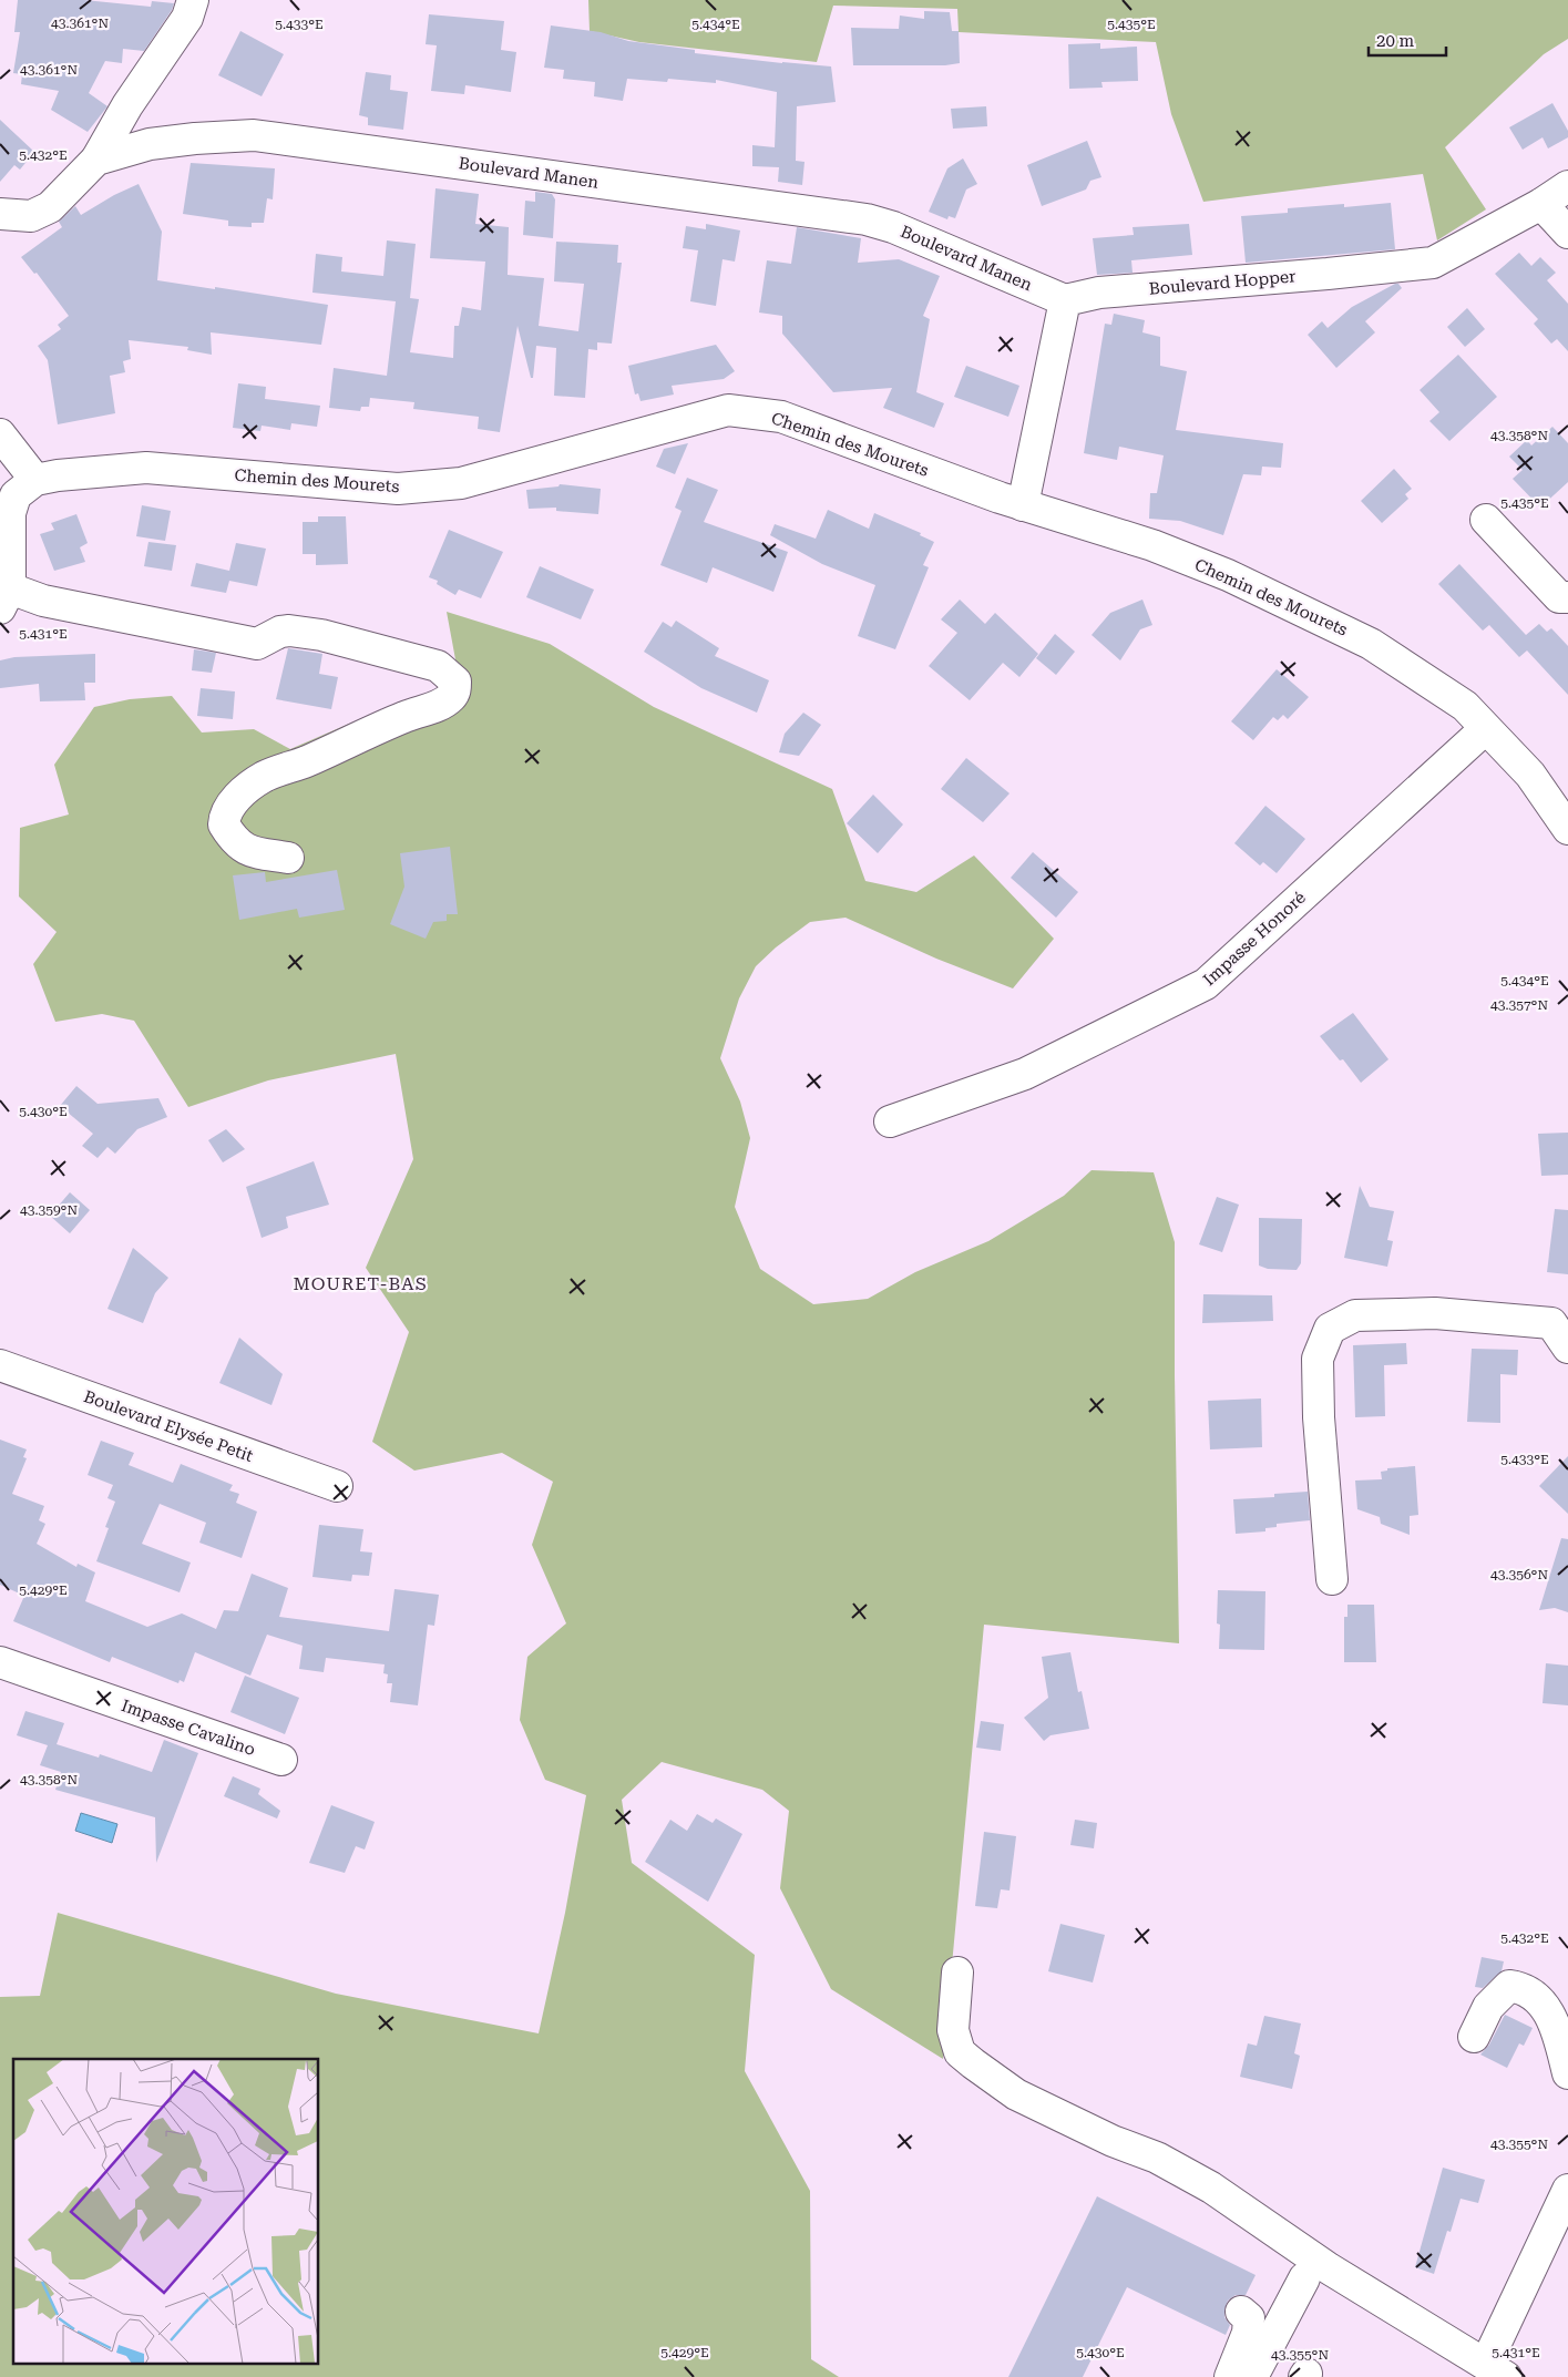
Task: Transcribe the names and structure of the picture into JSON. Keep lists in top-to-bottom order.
{
  "streets": {
    "street": [
      "Boulevard Manen",
      "Boulevard Hopper",
      "Chemin des Mourets",
      "Impasse Honoré",
      "Boulevard Elysée Petit",
      "Impasse Cavalino"
    ]
  },
  "crossings": [
    ["Boulevard Manen", "Boulevard Hopper"],
    ["Chemin des Mourets", "Impasse Honoré"]
  ],
  "districts": ["MOURET-BAS"],
  "scale_bar": "20 m",
  "coordinates": [
    "43.361°N",
    "5.435°E",
    "5.433°E",
    "5.434°E",
    "5.432°E",
    "43.358°N",
    "5.431°E",
    "43.357°N",
    "5.430°E",
    "43.359°N",
    "43.356°N",
    "5.429°E",
    "43.355°N"
  ]
}
